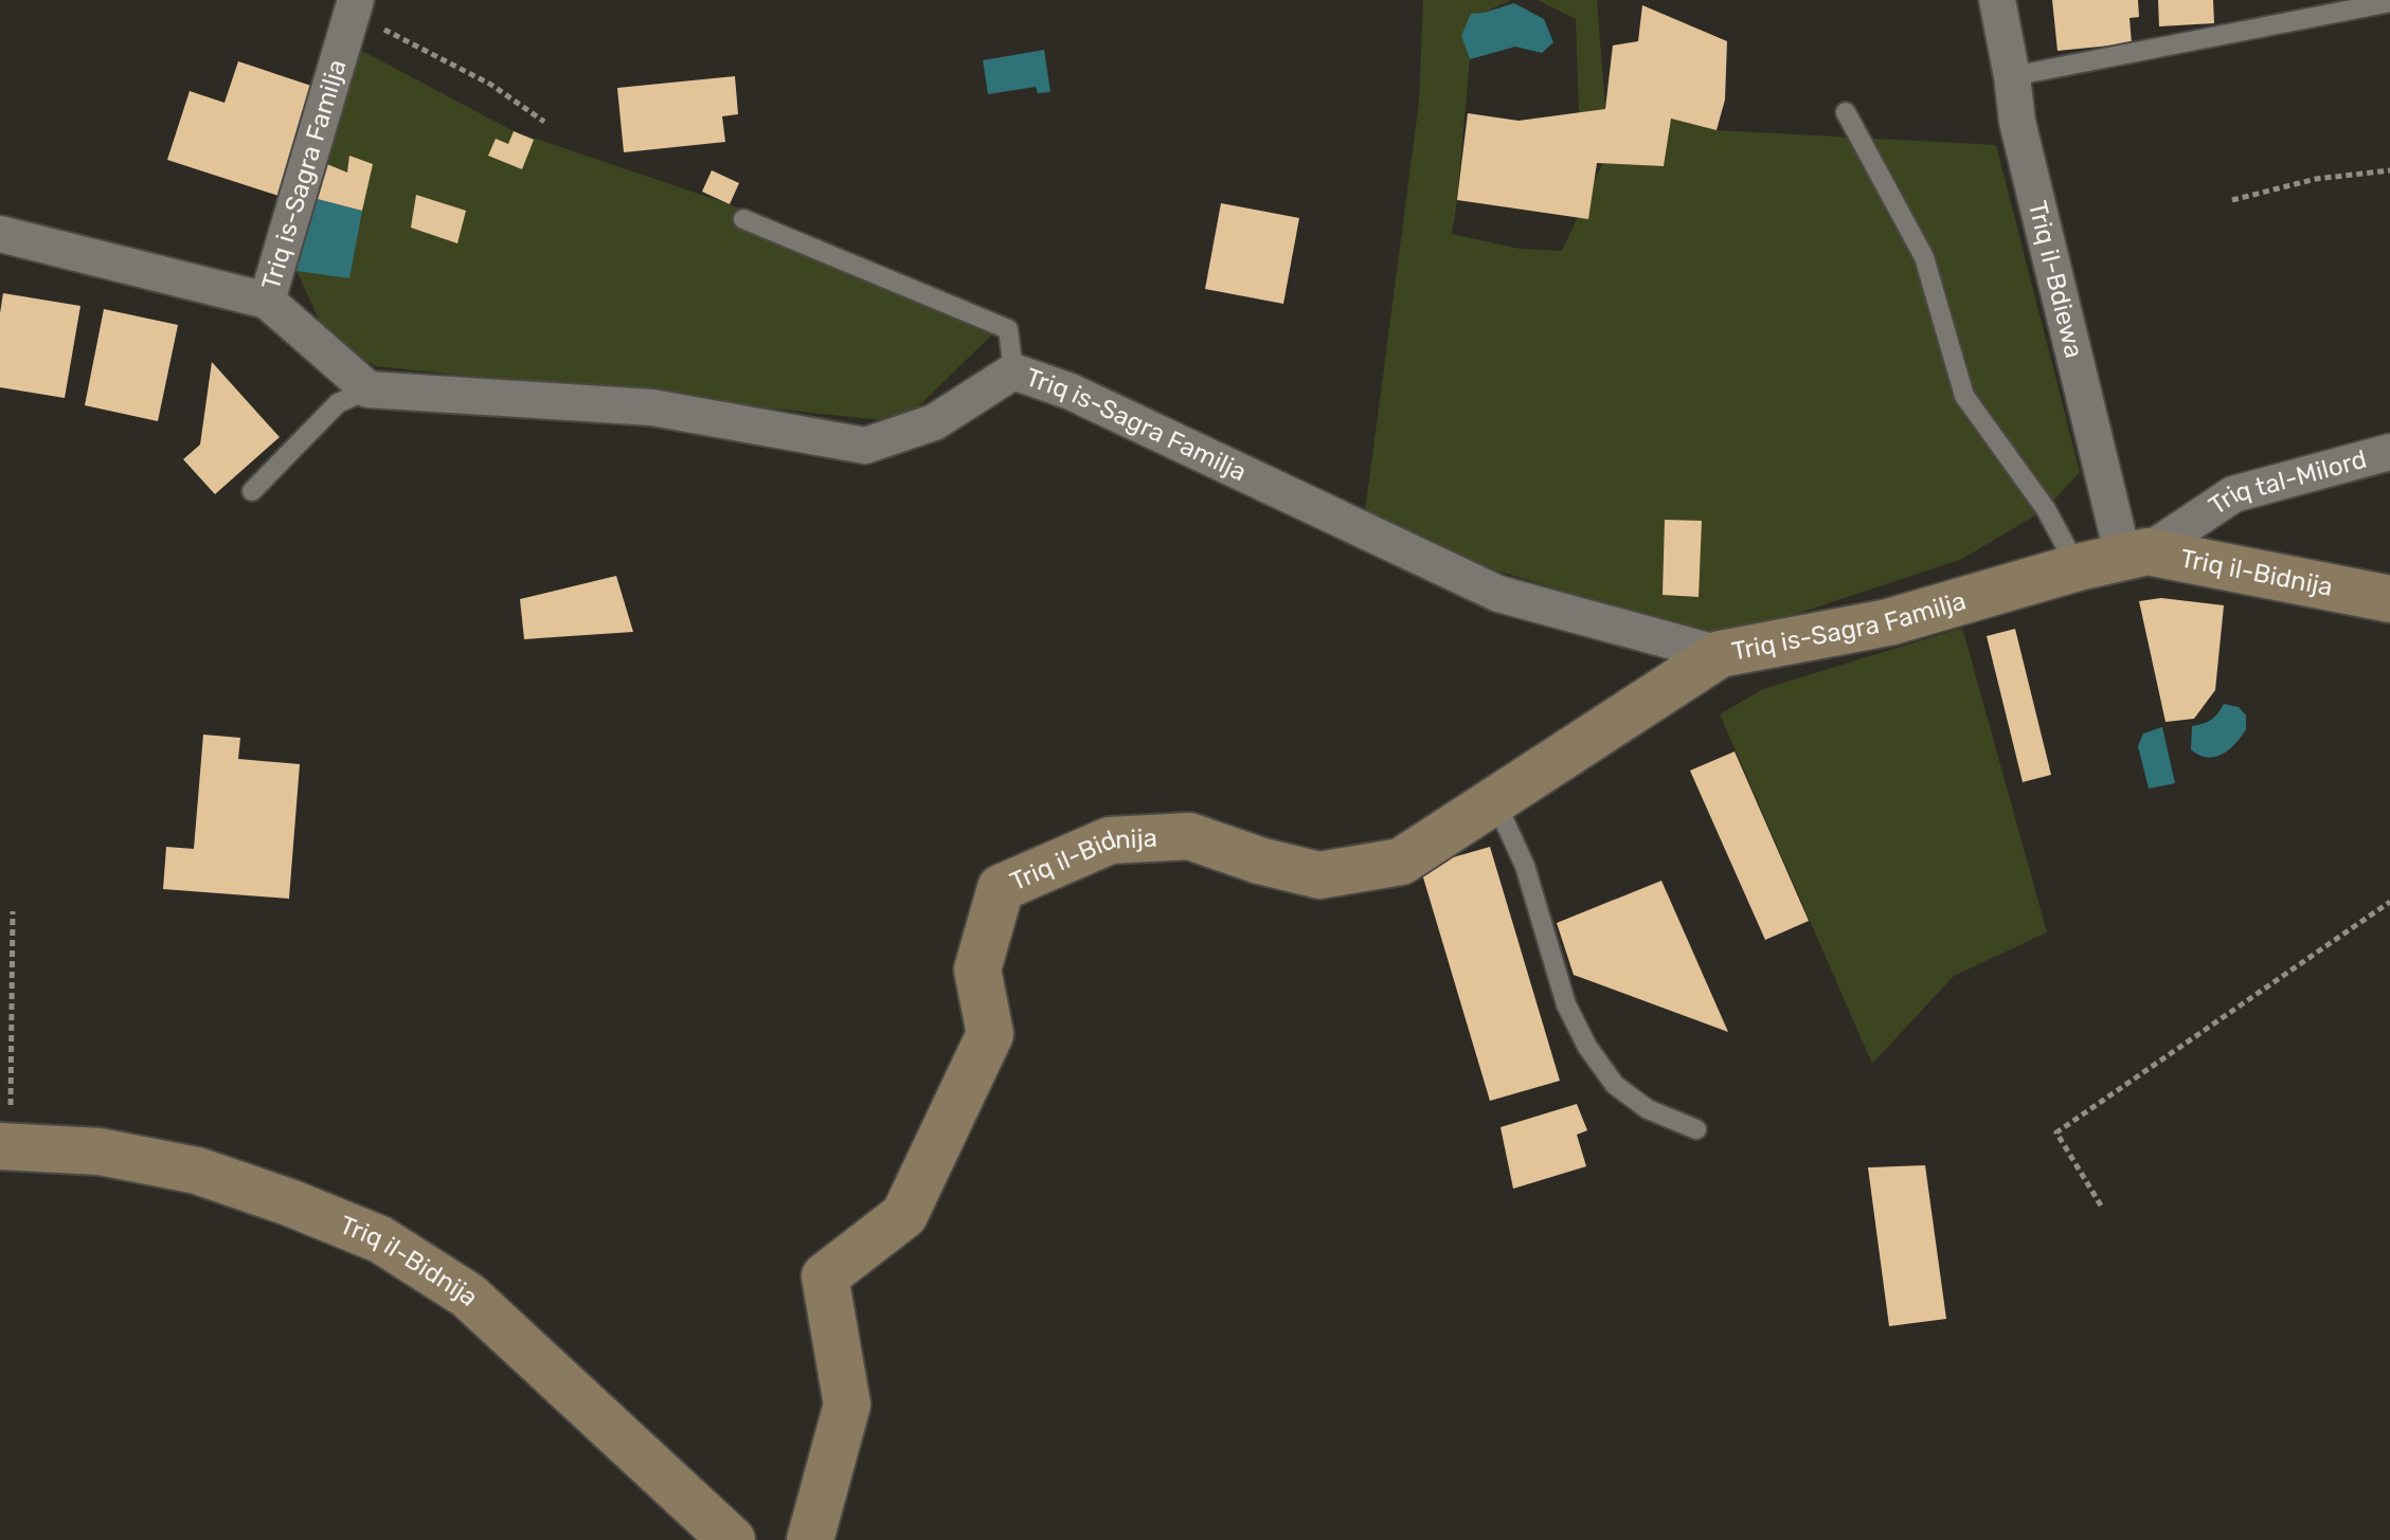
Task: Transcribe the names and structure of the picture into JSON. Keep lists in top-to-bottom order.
{
  "streets": {
    "street": [
      "Triq is-Sagra Familja",
      "Triq il-Bdiewa",
      "Triq tal-Milord",
      "Triq il-Bidnija"
    ]
  },
  "crossings": [
    ["Triq is-Sagra Familja", "Triq il-Bdiewa"],
    ["Triq is-Sagra Familja", "Triq tal-Milord"],
    ["Triq is-Sagra Familja", "Triq il-Bidnija"],
    ["Triq il-Bdiewa", "Triq tal-Milord"],
    ["Triq il-Bdiewa", "Triq il-Bidnija"],
    ["Triq tal-Milord", "Triq il-Bidnija"]
  ]
}
